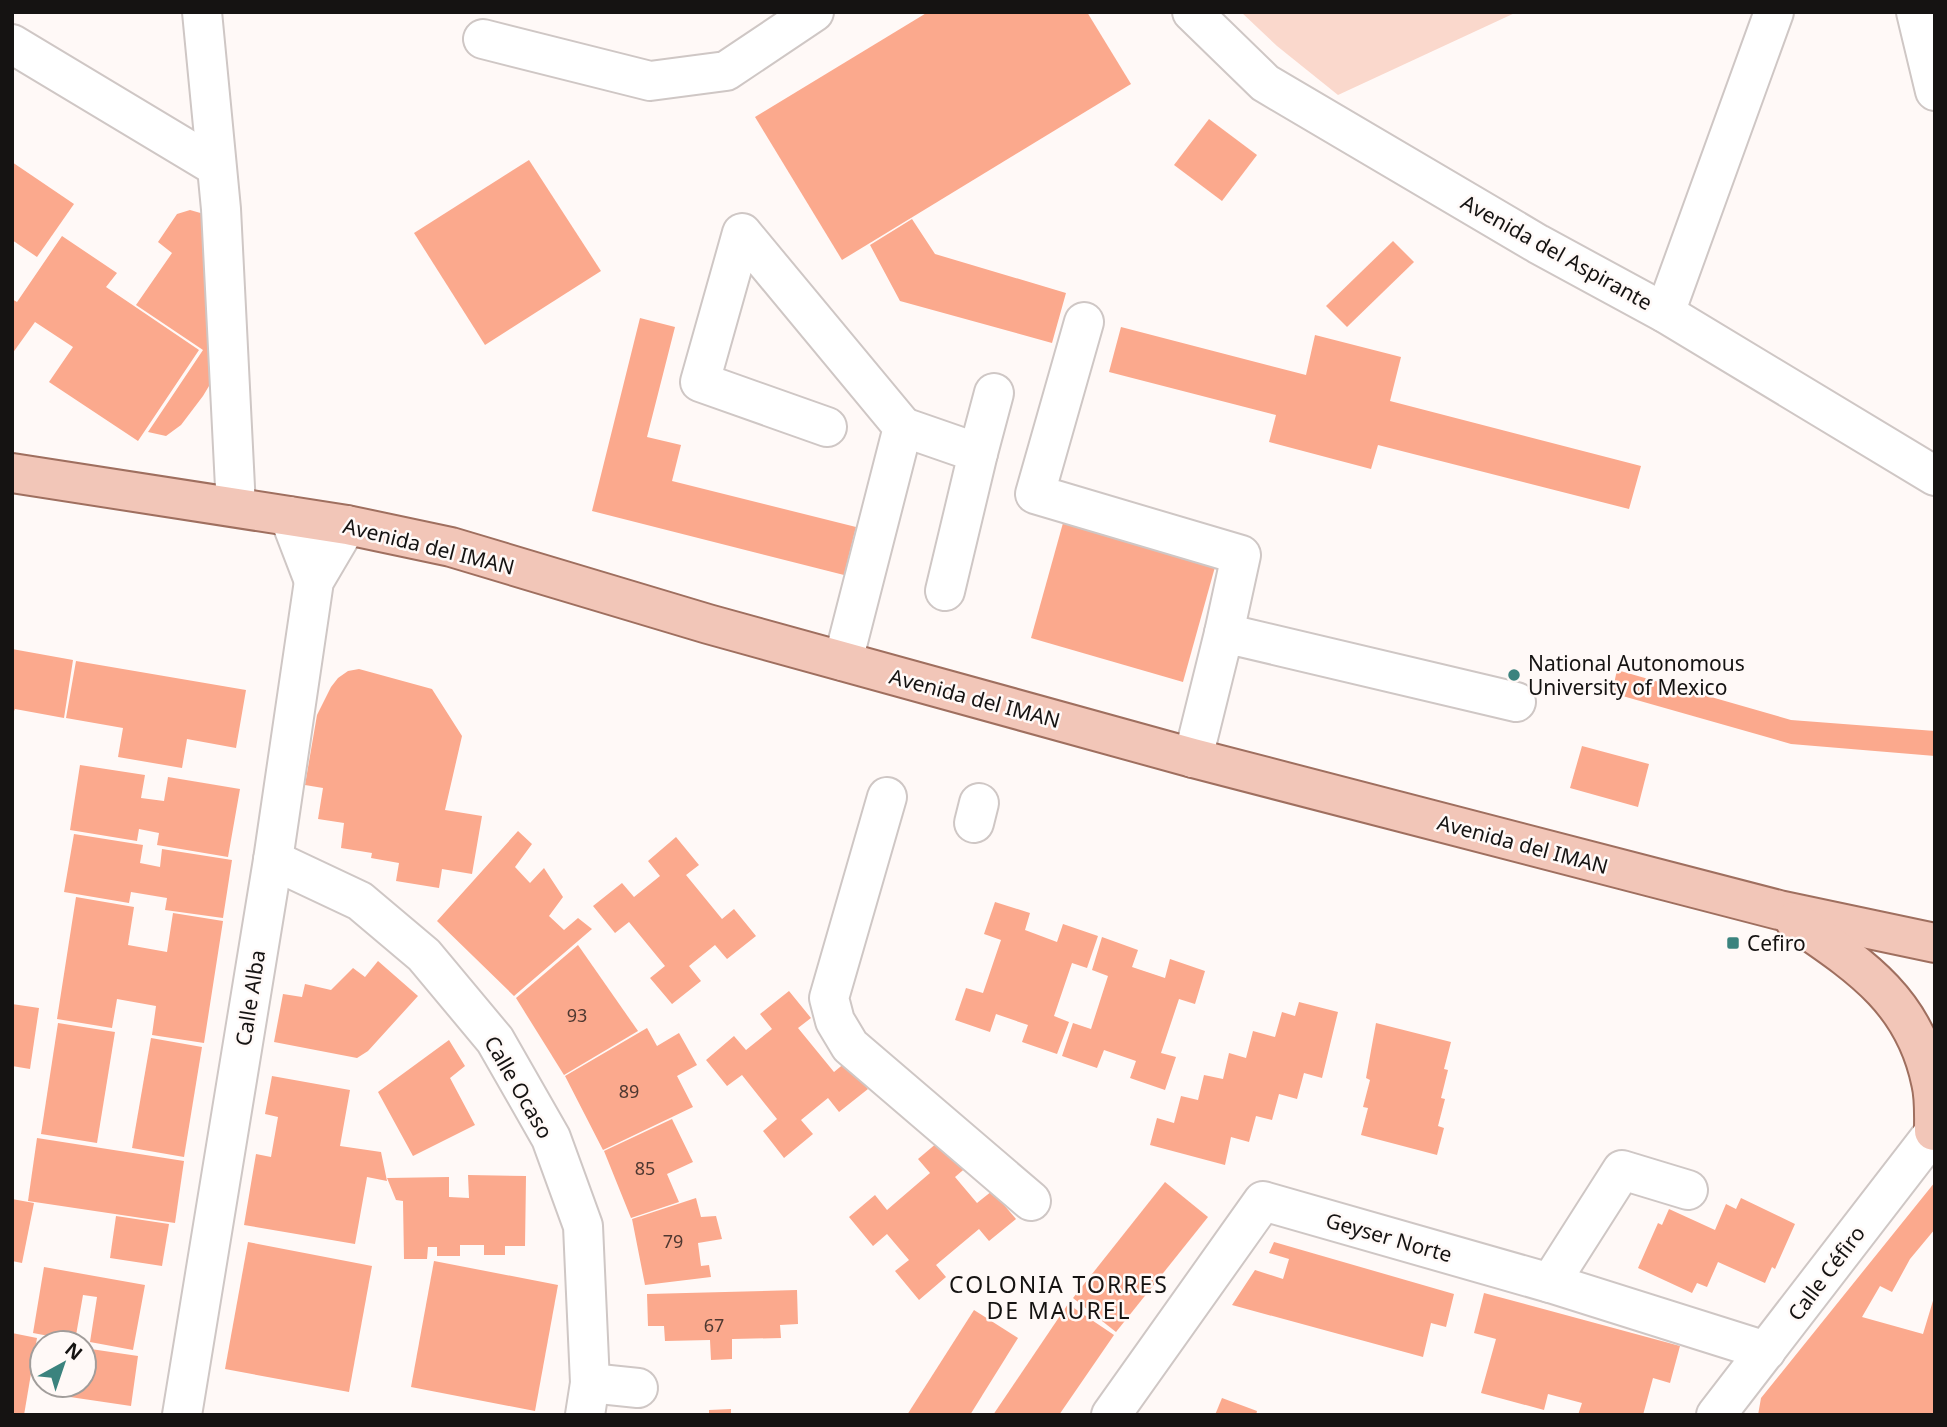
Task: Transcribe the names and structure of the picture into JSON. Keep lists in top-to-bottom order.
{
  "streets": {
    "main road": ["Avenida del IMAN"],
    "street": [
      "Avenida del Aspirante",
      "Calle Alba",
      "Calle Ocaso",
      "Geyser Norte",
      "Calle Céfiro"
    ]
  },
  "crossings": [
    ["Avenida del IMAN", "Calle Alba"],
    ["Calle Alba", "Calle Ocaso"],
    ["Geyser Norte", "Calle Céfiro"]
  ],
  "districts": ["COLONIA TORRES DE MAUREL"],
  "places": {
    "other": ["National Autonomous University of Mexico"],
    "transit": ["Cefiro"]
  },
  "house_numbers": [
    "93",
    "89",
    "85",
    "79",
    "67"
  ],
  "north": "top right"
}
